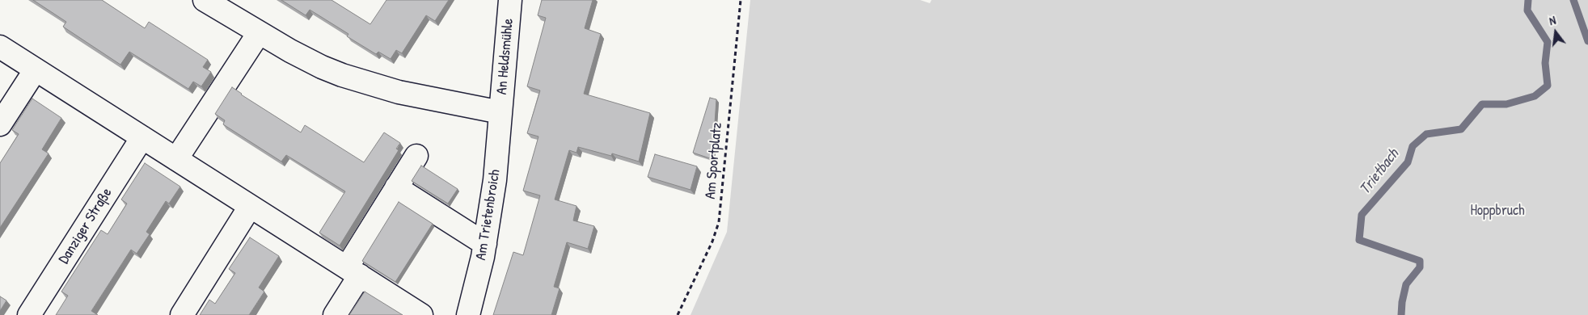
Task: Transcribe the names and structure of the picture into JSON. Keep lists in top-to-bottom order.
{
  "streets": {
    "street": ["An Heldsmühle", "Am Trietenbroich", "Danziger Straße"],
    "path": ["Am Sportplatz"]
  },
  "crossings": [
    ["An Heldsmühle", "Am Trietenbroich"]
  ],
  "water": ["Trietbach"],
  "parks": ["Hoppbruch"],
  "north": "top"
}
